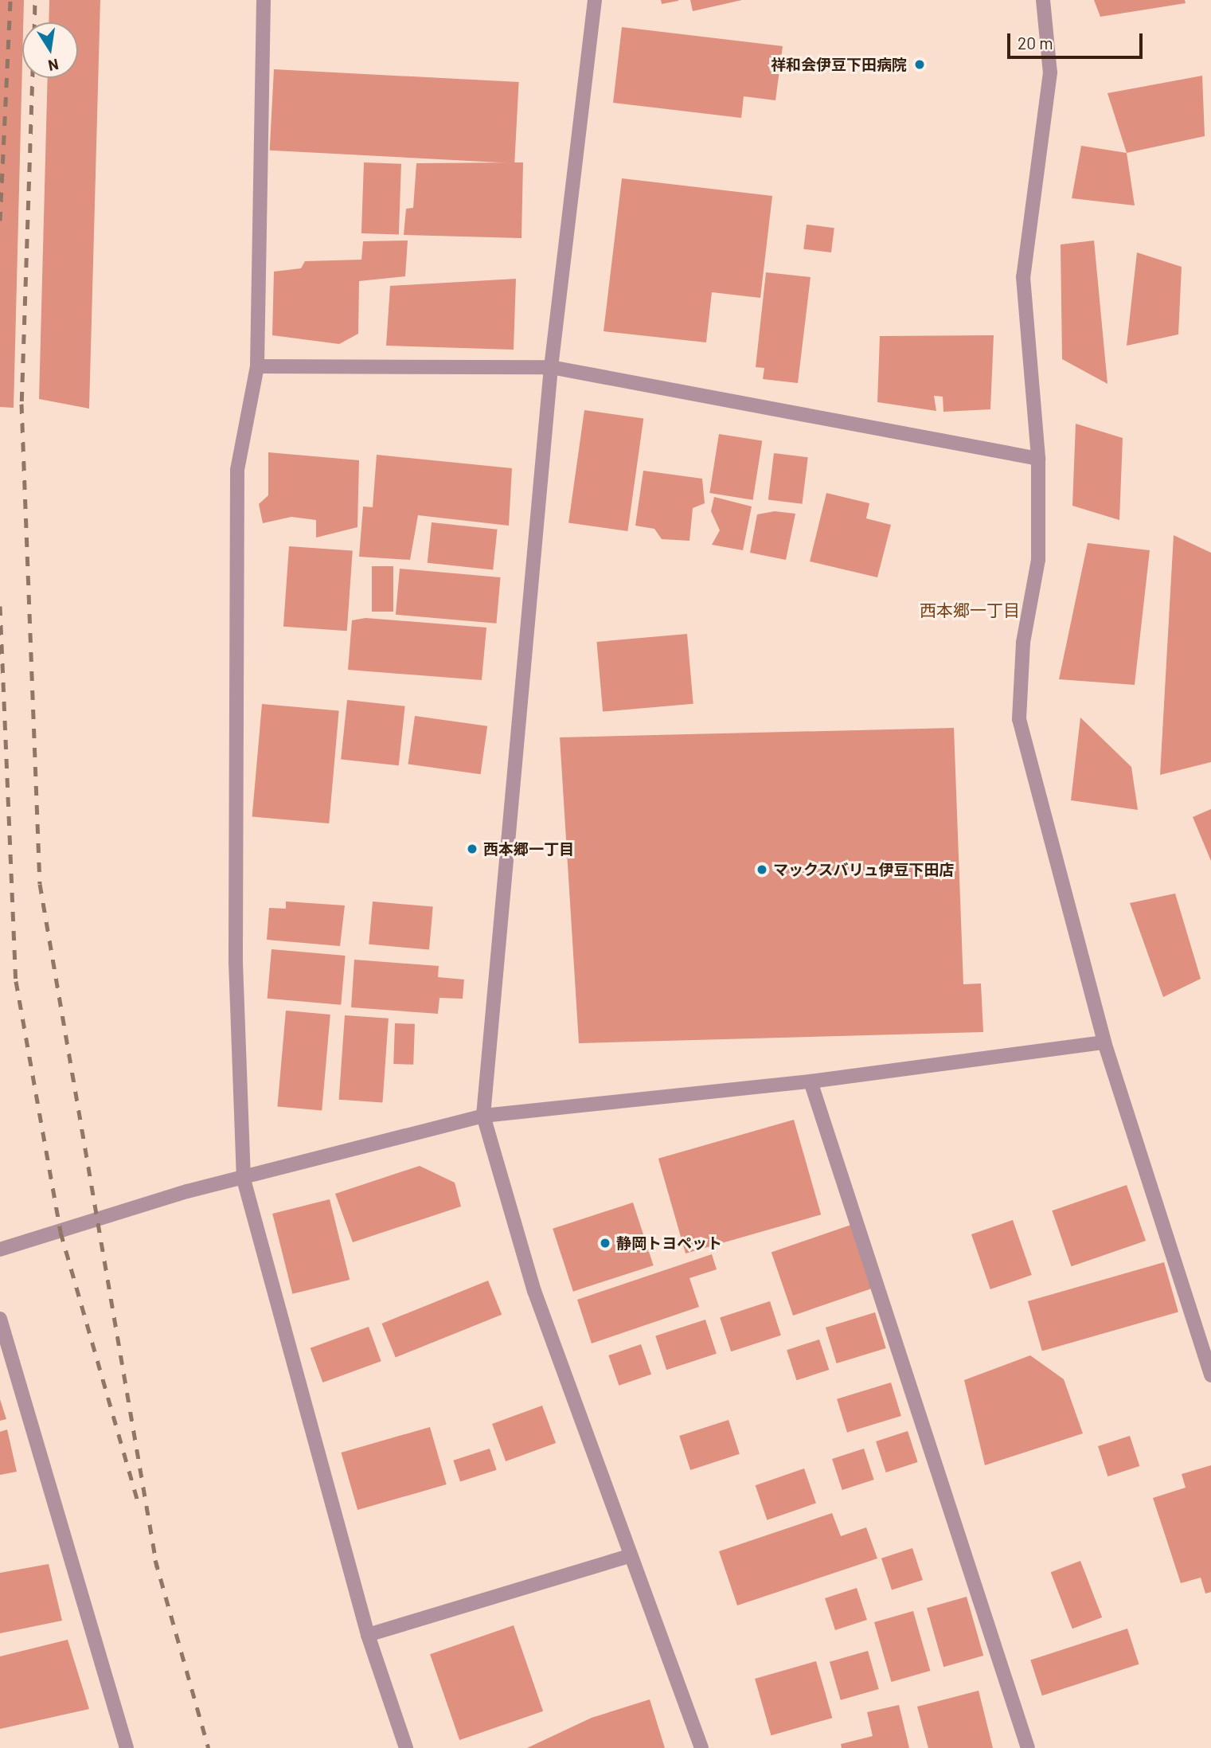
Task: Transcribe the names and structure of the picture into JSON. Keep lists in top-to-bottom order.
{
  "districts": ["西本郷一丁目"],
  "places": [
    "祥和会伊豆下田病院",
    "西本郷一丁目",
    "マックスバリュ伊豆下田店",
    "静岡トヨペット"
  ],
  "scale_bar": "20 m",
  "north": "bottom"
}
